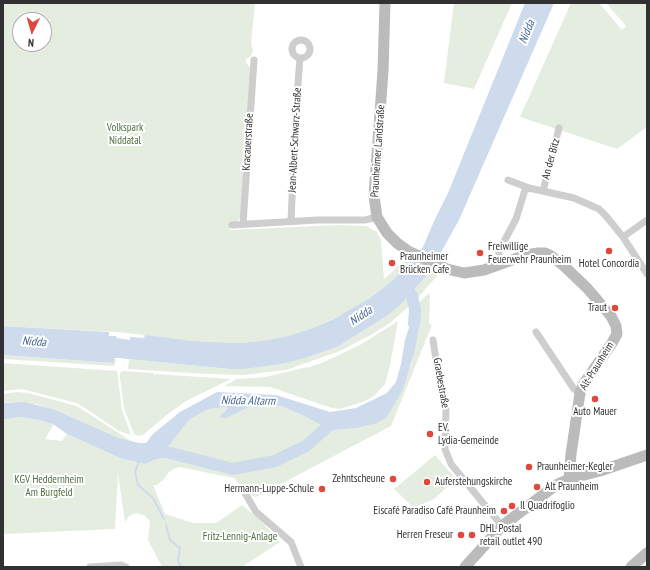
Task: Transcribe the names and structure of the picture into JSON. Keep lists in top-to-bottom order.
{
  "streets": {
    "main road": ["Praunheimer Landstraße", "Alt-Praunheim"],
    "street": [
      "Jean-Albert-Schwarz-Straße",
      "Kracauerstraße",
      "An der Bitz",
      "Graebestraße"
    ]
  },
  "crossings": [
    ["Praunheimer Landstraße", "Alt-Praunheim"],
    ["An der Bitz", "Alt-Praunheim"]
  ],
  "water": ["Nidda", "Nidda Altarm"],
  "parks": ["Volkspark Niddatal", "KGV Heddernheim Am Burgfeld", "Fritz-Lennig-Anlage"],
  "places": [
    "Hotel Concordia",
    "Freiwillige Feuerwehr Praunheim",
    "Praunheimer Brücken Cafe",
    "Traut",
    "Auto Mauer",
    "EV. Lydia-Gemeinde",
    "Praunheimer-Kegler",
    "Zehntscheune",
    "Auferstehungskirche",
    "Alt Praunheim",
    "Hermann-Luppe-Schule",
    "Il Quadrifoglio",
    "Eiscafé Paradiso Café Praunheim",
    "Herren Freseur",
    "DHL Postal retail outlet 490"
  ],
  "north": "bottom"
}
